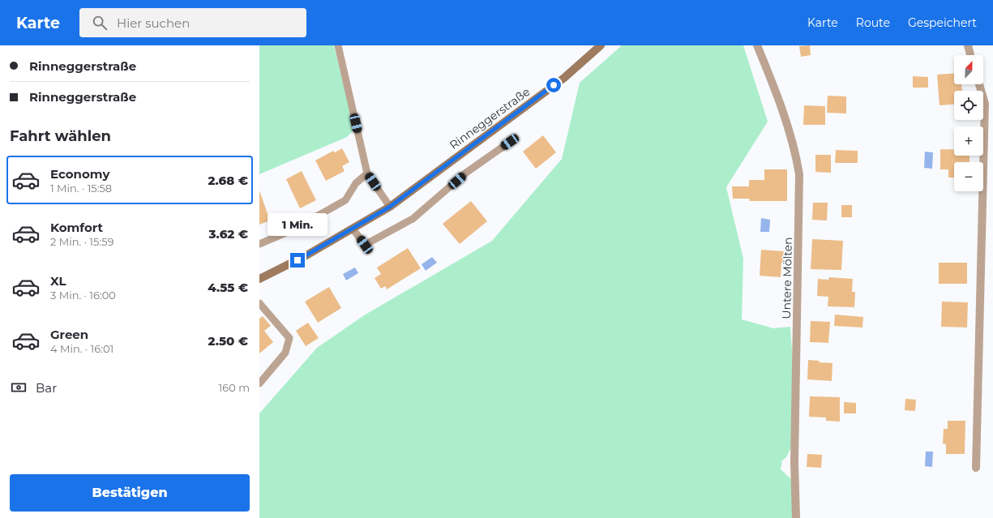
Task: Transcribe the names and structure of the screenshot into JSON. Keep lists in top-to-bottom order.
{
  "streets": {
    "main road": ["Rinneggerstraße"],
    "street": ["Untere Mölten"]
  },
  "north": "top right",
  "page": {
    "header": "Karte",
    "search": "Hier suchen",
    "nav": ["Karte", "Route", "Gespeichert"],
    "banner": ["Rinneggerstraße", "Rinneggerstraße"],
    "map_buttons": ["+", "−"],
    "heading": "Fahrt wählen",
    "list": [
      {
        "name": "Economy",
        "note": "1 Min. · 15:58",
        "value": "2.68 €"
      },
      {
        "name": "Komfort",
        "note": "2 Min. · 15:59",
        "value": "3.62 €"
      },
      {
        "name": "XL",
        "note": "3 Min. · 16:00",
        "value": "4.55 €"
      },
      {
        "name": "Green",
        "note": "4 Min. · 16:01",
        "value": "2.50 €"
      }
    ],
    "bubble": "1 Min.",
    "pay": ["Bar", "160 m"],
    "buttons": "Bestätigen"
  }
}
